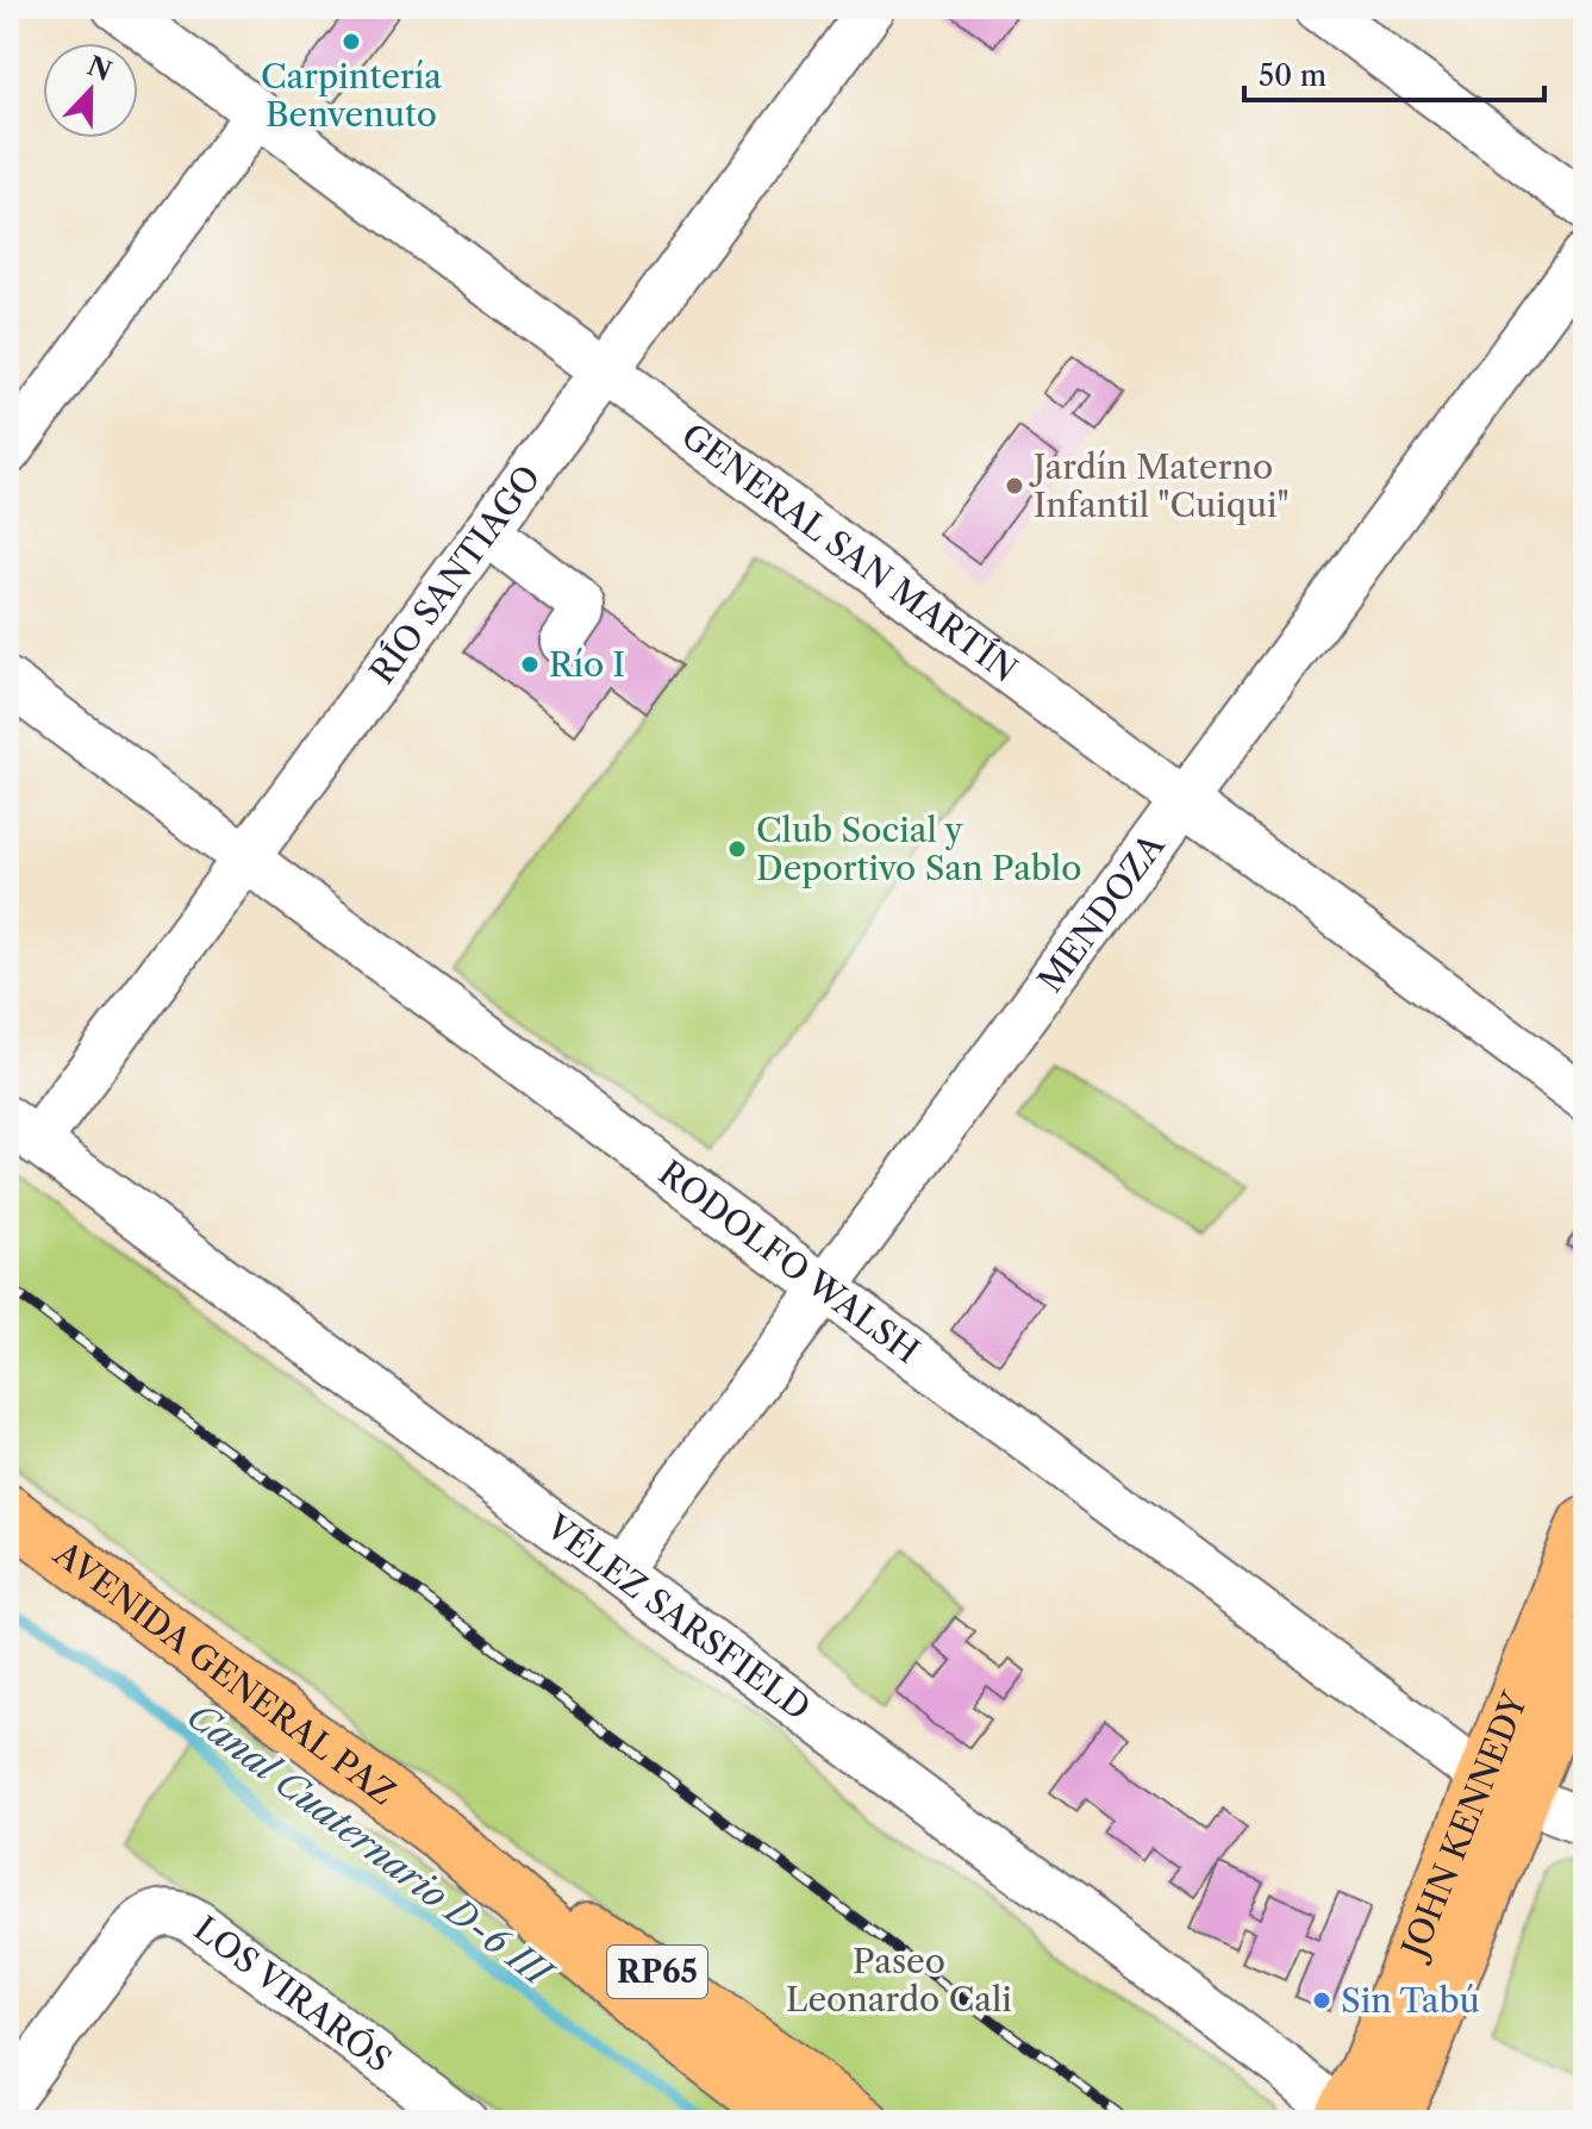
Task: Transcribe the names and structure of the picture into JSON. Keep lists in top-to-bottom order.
{
  "streets": {
    "main road": ["AVENIDA GENERAL PAZ", "JOHN KENNEDY", "RP65"],
    "street": [
      "GENERAL SAN MARTÍN",
      "RÍO SANTIAGO",
      "MENDOZA",
      "RODOLFO WALSH",
      "VÉLEZ SARSFIELD",
      "LOS VIRARÓS"
    ]
  },
  "crossings": [
    ["GENERAL SAN MARTÍN", "RÍO SANTIAGO"],
    ["GENERAL SAN MARTÍN", "MENDOZA"],
    ["RÍO SANTIAGO", "RODOLFO WALSH"],
    ["RÍO SANTIAGO", "VÉLEZ SARSFIELD"],
    ["MENDOZA", "RODOLFO WALSH"],
    ["MENDOZA", "VÉLEZ SARSFIELD"],
    ["RODOLFO WALSH", "JOHN KENNEDY"],
    ["VÉLEZ SARSFIELD", "JOHN KENNEDY"]
  ],
  "water": ["Canal Cuaternario D-6 III"],
  "parks": ["Paseo Leonardo Cali"],
  "places": [
    "Carpintería Benvenuto",
    "Jardín Materno Infantil \"Cuiqui\"",
    "Río I",
    "Club Social y Deportivo San Pablo",
    "Sin Tabú"
  ],
  "scale_bar": "50 m",
  "north": "top"
}
